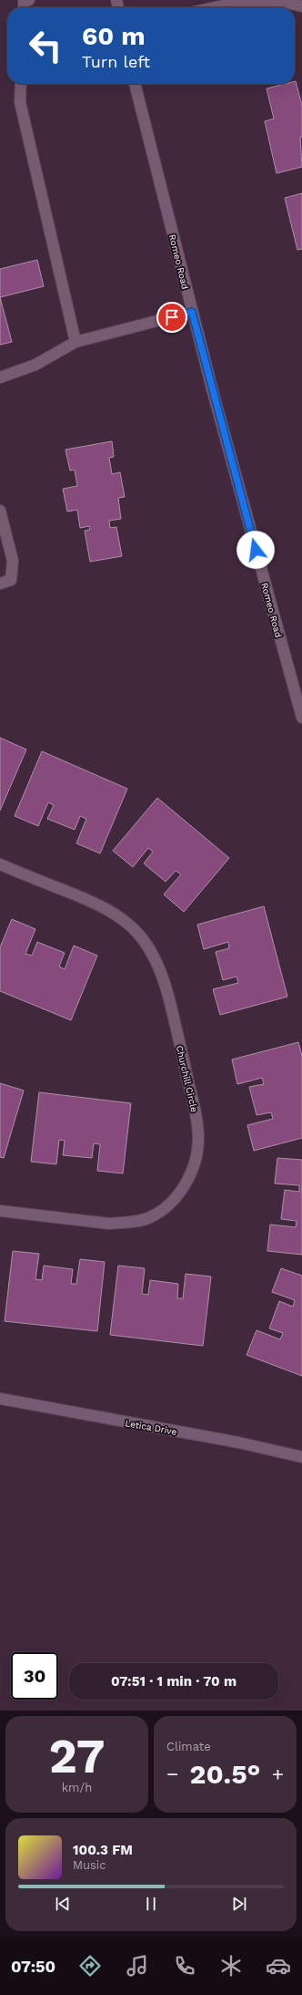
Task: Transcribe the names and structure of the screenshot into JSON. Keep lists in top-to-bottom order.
{
  "streets": {
    "street": ["Romeo Road", "Churchill Circle", "Letica Drive"]
  },
  "page": {
    "turn": ["60 m", "Turn left"],
    "limit": "30",
    "trip": "07:51 · 1 min · 70 m",
    "tile": [
      ["27", "km/h"],
      "Climate"
    ],
    "heat": ["−", "20.5°", "+"],
    "song": ["100.3 FM", "Music"],
    "tabs": "07:50"
  }
}
